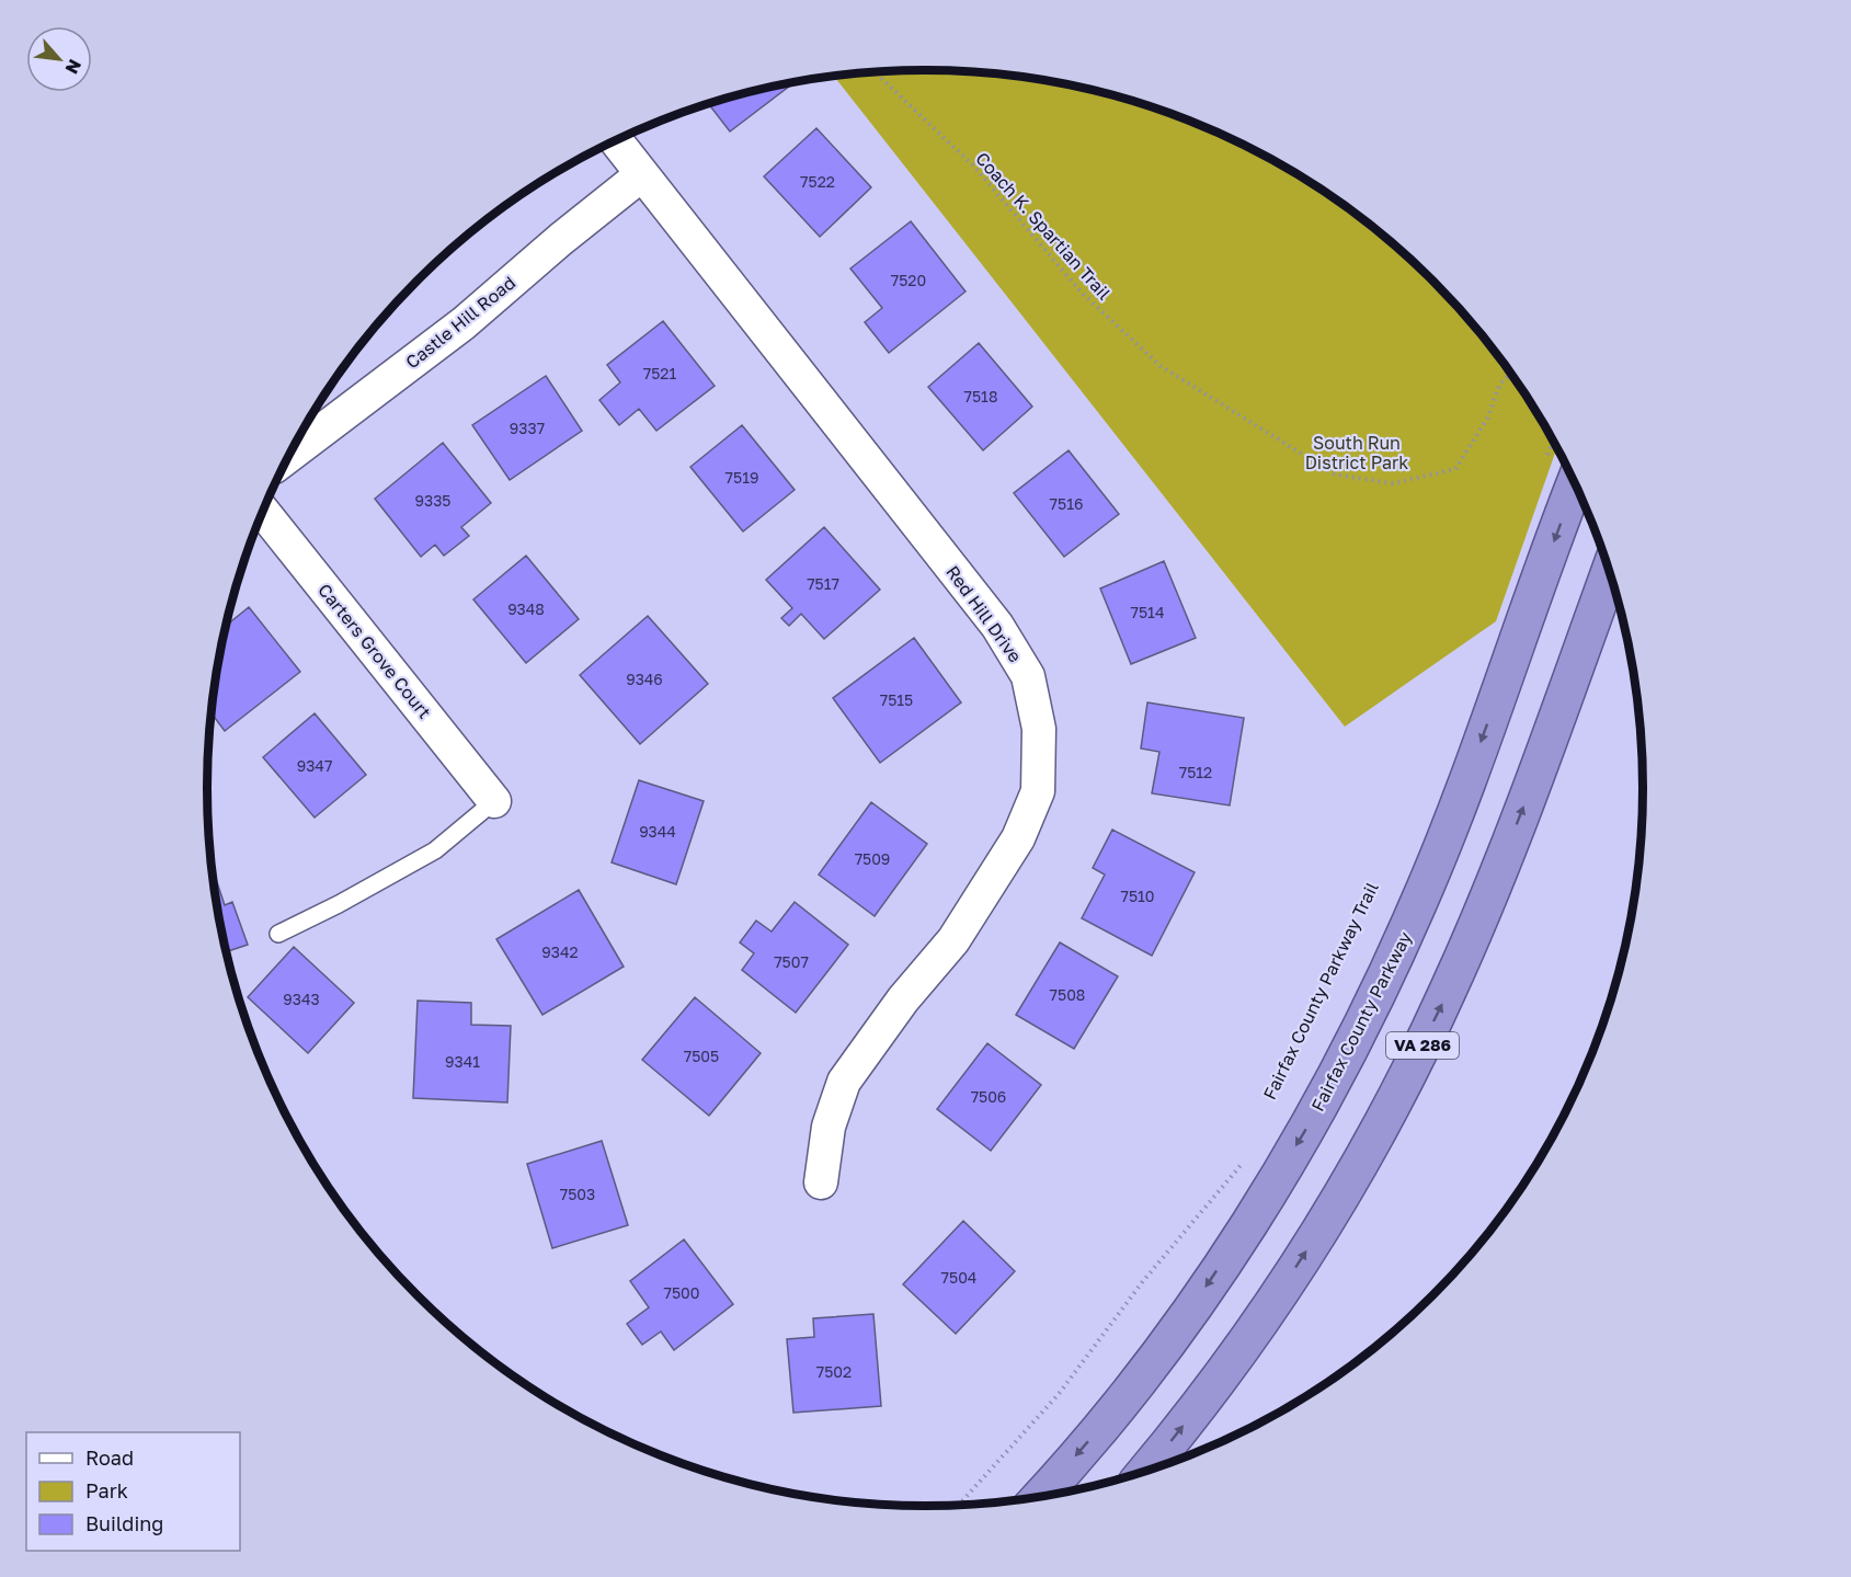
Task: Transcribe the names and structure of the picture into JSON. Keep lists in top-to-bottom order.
{
  "streets": {
    "highway": ["Fairfax County Parkway", "VA 286"],
    "street": ["Castle Hill Road", "Red Hill Drive", "Carters Grove Court"],
    "path": ["Coach K. Spartian Trail"]
  },
  "crossings": [
    ["Castle Hill Road", "Red Hill Drive"]
  ],
  "parks": ["South Run District Park"],
  "house_numbers": [
    "7522",
    "7520",
    "7521",
    "7518",
    "9337",
    "7519",
    "9335",
    "7516",
    "7517",
    "9348",
    "7514",
    "9346",
    "7515",
    "9347",
    "7512",
    "9344",
    "7509",
    "7510",
    "9342",
    "7507",
    "7508",
    "9343",
    "7505",
    "9341",
    "7506",
    "7503",
    "7504",
    "7500",
    "7502"
  ],
  "legend": ["Road", "Park", "Building"],
  "north": "bottom right"
}
